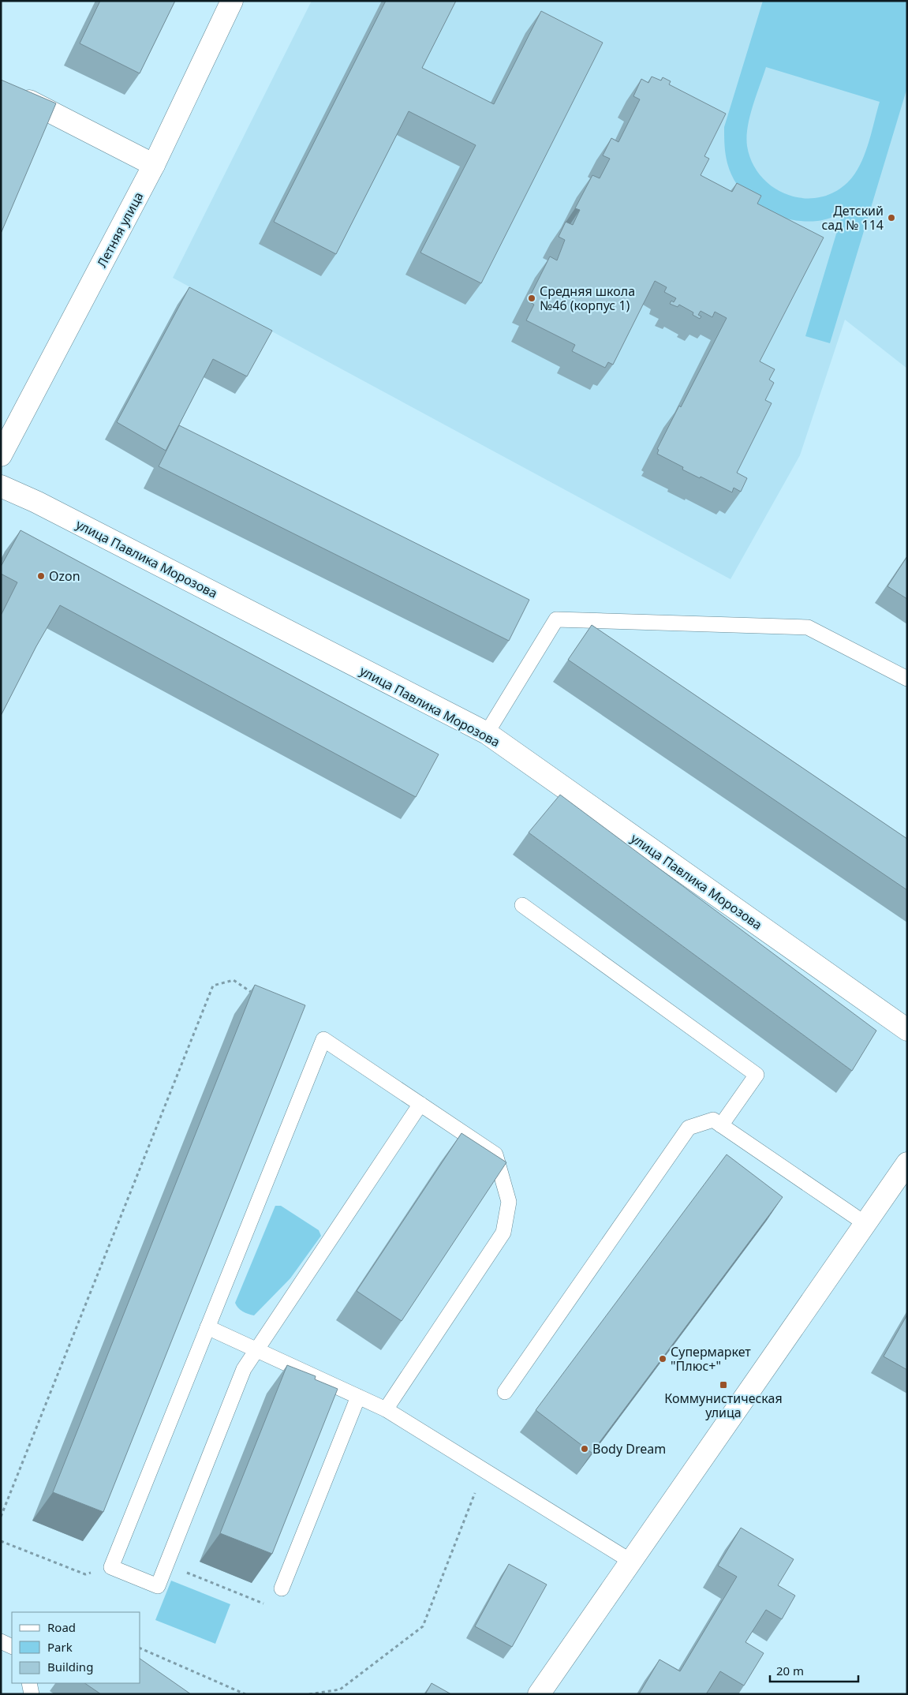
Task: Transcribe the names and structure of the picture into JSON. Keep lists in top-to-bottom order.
{
  "streets": {
    "street": ["Летняя улица", "улица Павлика Морозова"]
  },
  "places": {
    "other": [
      "Детский сад № 114",
      "Средняя школа №46 (корпус 1)",
      "Ozon",
      "Супермаркет \"Плюс+\"",
      "Body Dream"
    ],
    "transit": ["Коммунистическая улица"]
  },
  "legend": ["Road", "Park", "Building"],
  "scale_bar": "20 m"
}
